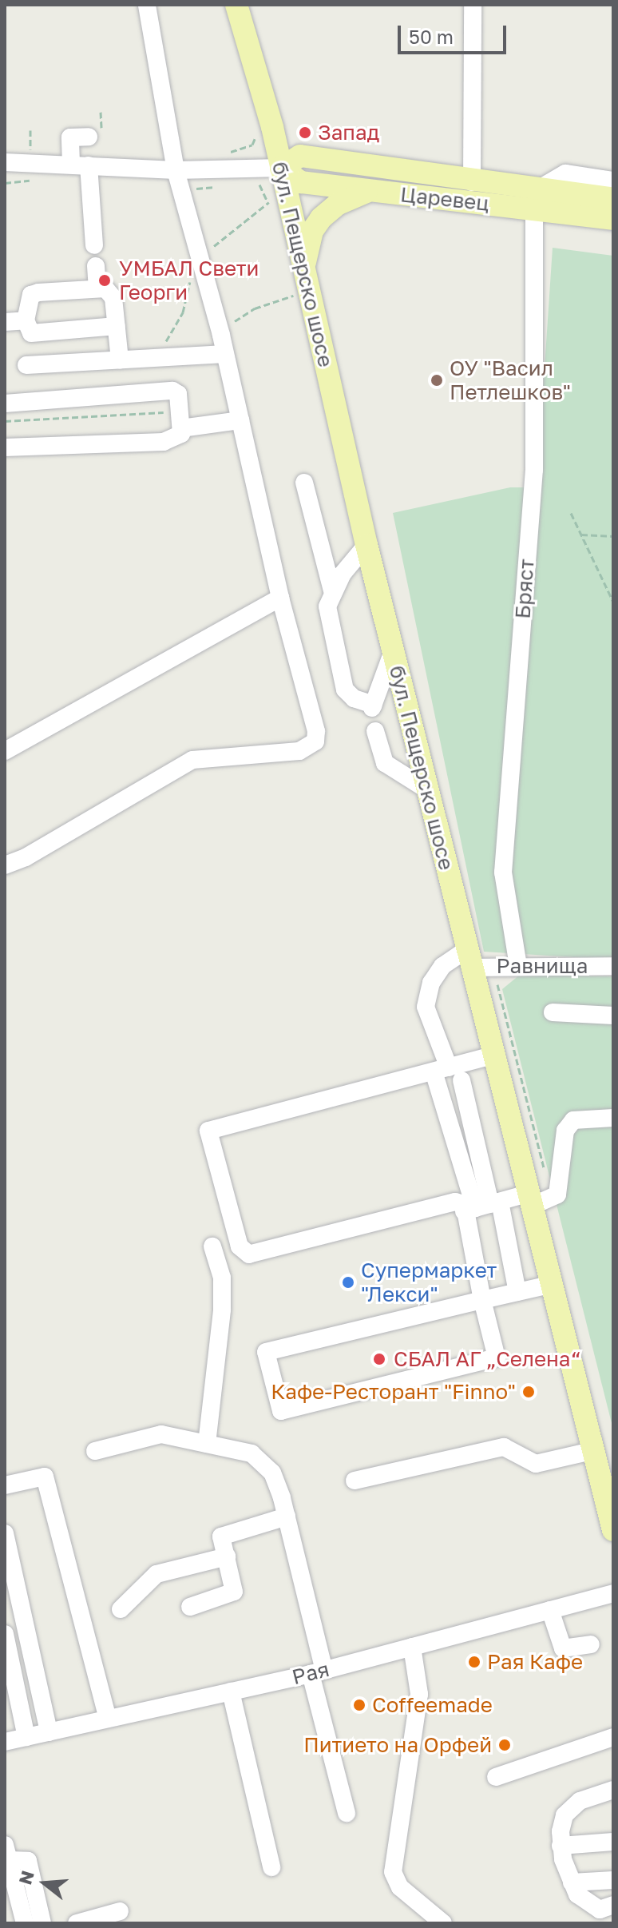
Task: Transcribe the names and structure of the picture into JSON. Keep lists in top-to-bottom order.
{
  "streets": {
    "main road": ["Царевец", "бул. Пещерско шосе"],
    "street": ["Бряст", "Равнища", "Рая"]
  },
  "crossings": [
    ["Царевец", "бул. Пещерско шосе"],
    ["Царевец", "Бряст"],
    ["бул. Пещерско шосе", "Равнища"],
    ["Бряст", "Равнища"]
  ],
  "places": [
    "Запад",
    "УМБАЛ Свети Георги",
    "ОУ \"Васил Петлешков\"",
    "Супермаркет \"Лекси\"",
    "СБАЛ АГ „Селена“",
    "Кафе-Ресторант \"Finno\"",
    "Рая Кафе",
    "Coffeemade",
    "Питието на Орфей"
  ],
  "scale_bar": "50 m",
  "north": "left"
}
